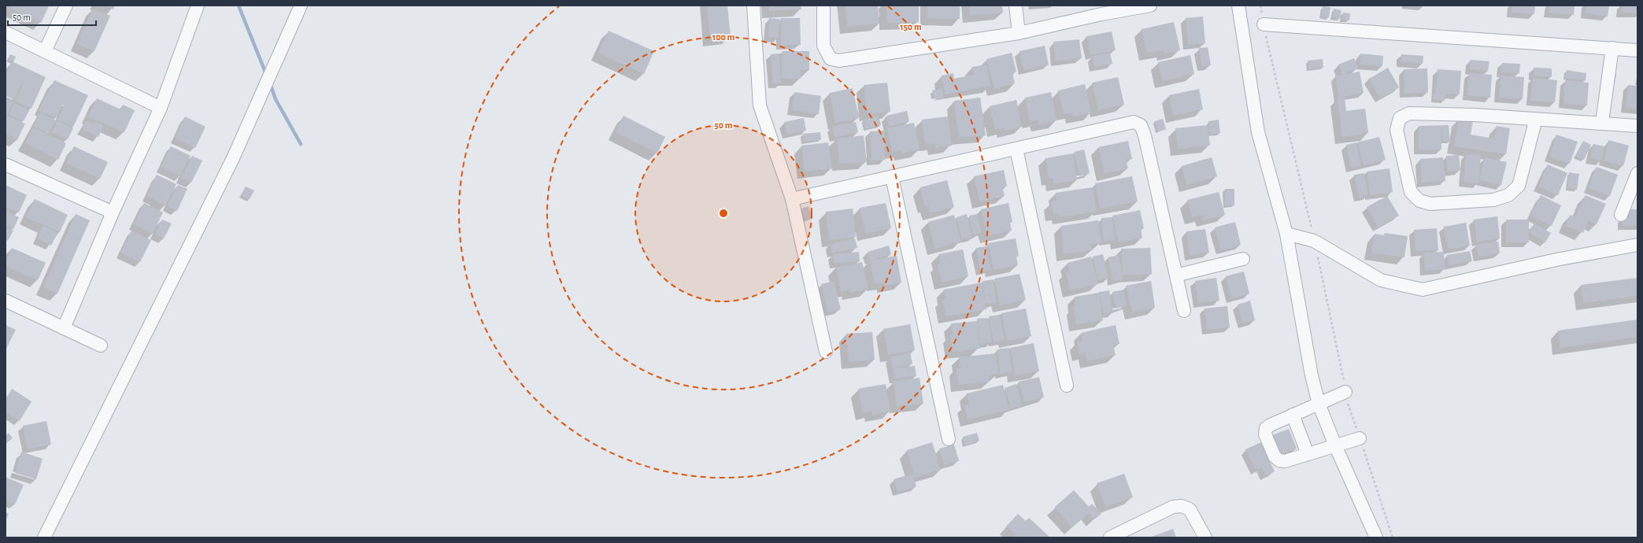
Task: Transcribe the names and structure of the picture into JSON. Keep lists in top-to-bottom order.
{
  "scale_bar": "50 m",
  "rings": ["150 m", "100 m", "50 m"]
}
